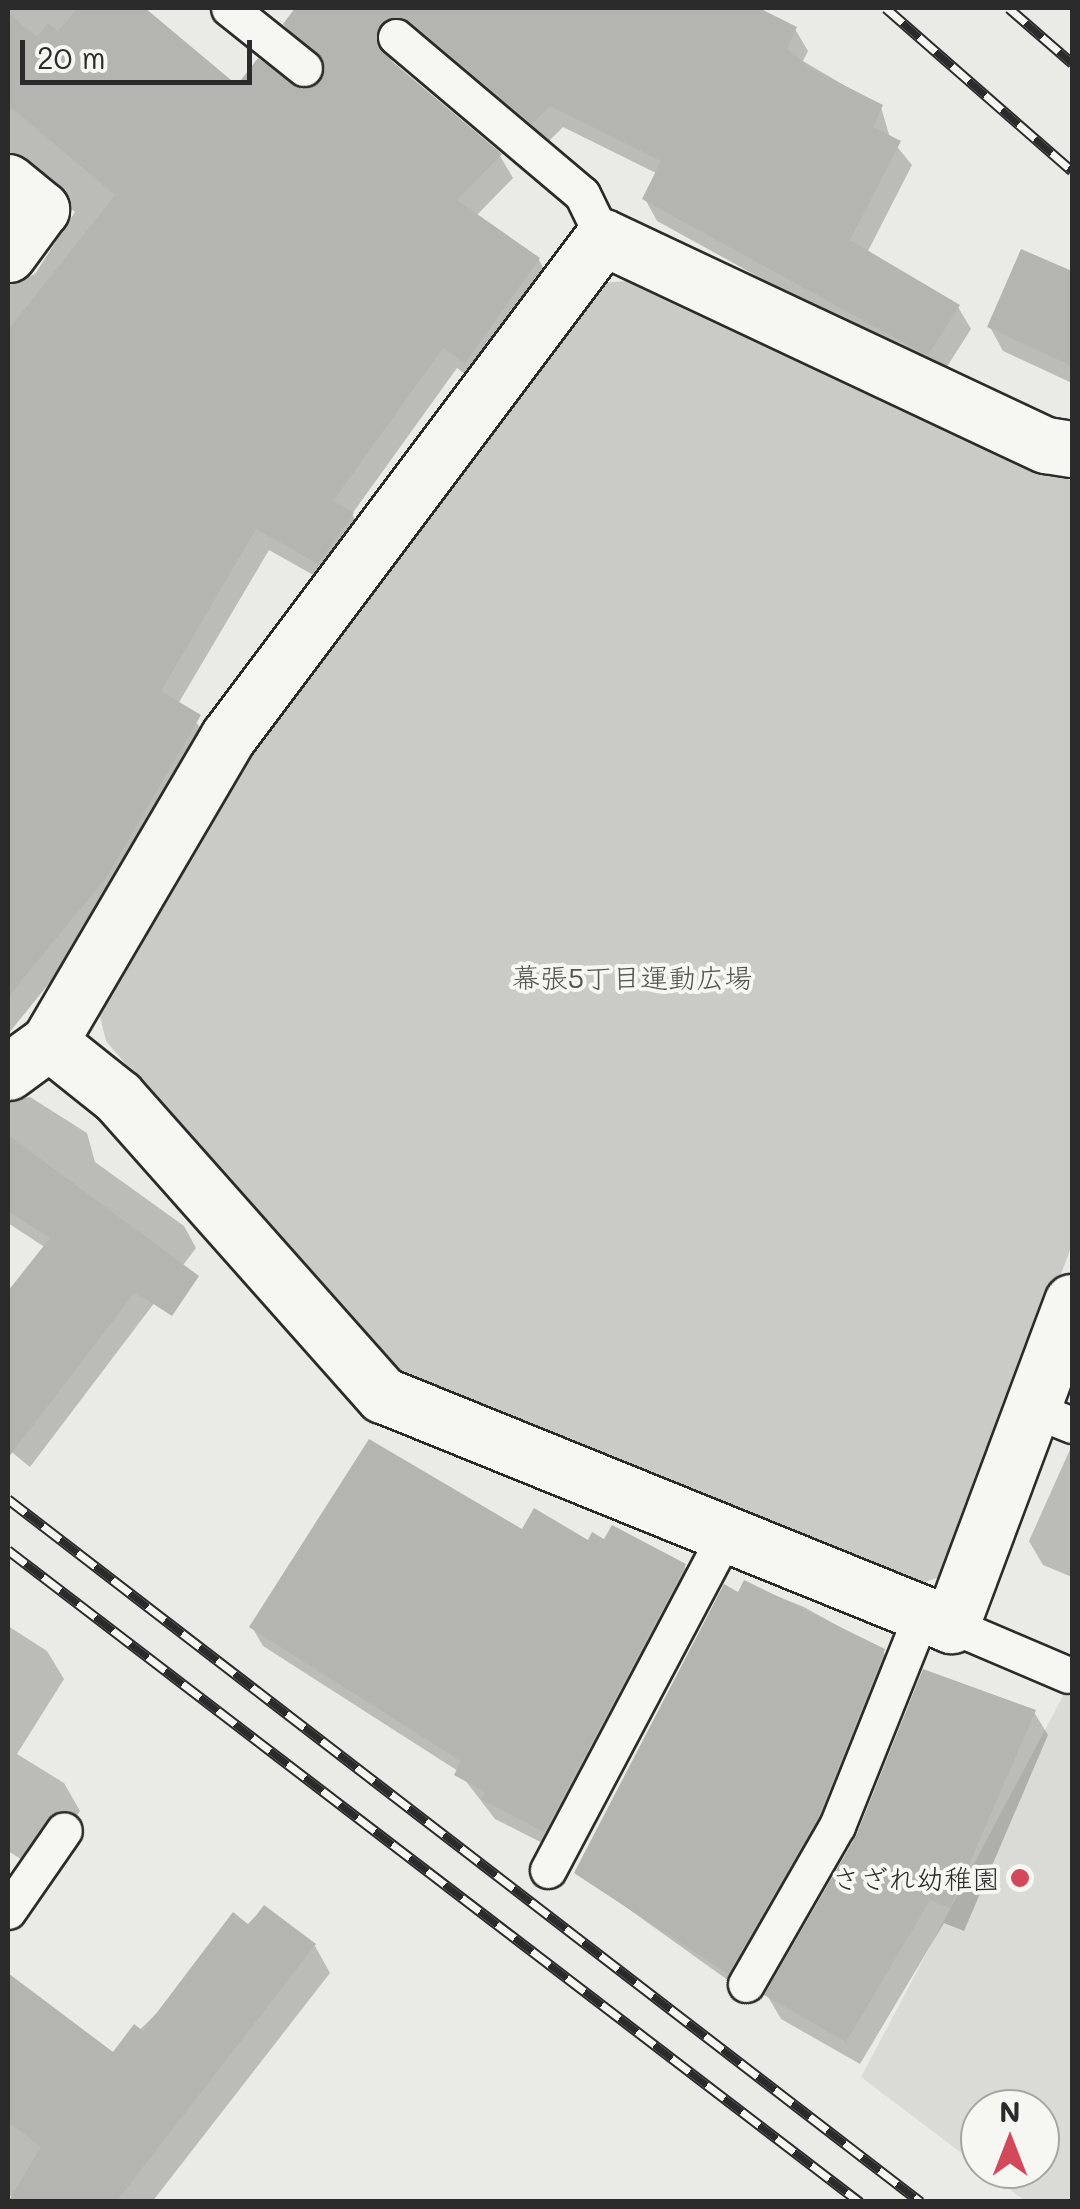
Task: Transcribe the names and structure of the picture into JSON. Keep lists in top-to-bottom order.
{
  "parks": ["幕張5丁目運動広場"],
  "places": ["さざれ幼稚園"],
  "scale_bar": "20 m",
  "north": "top"
}
